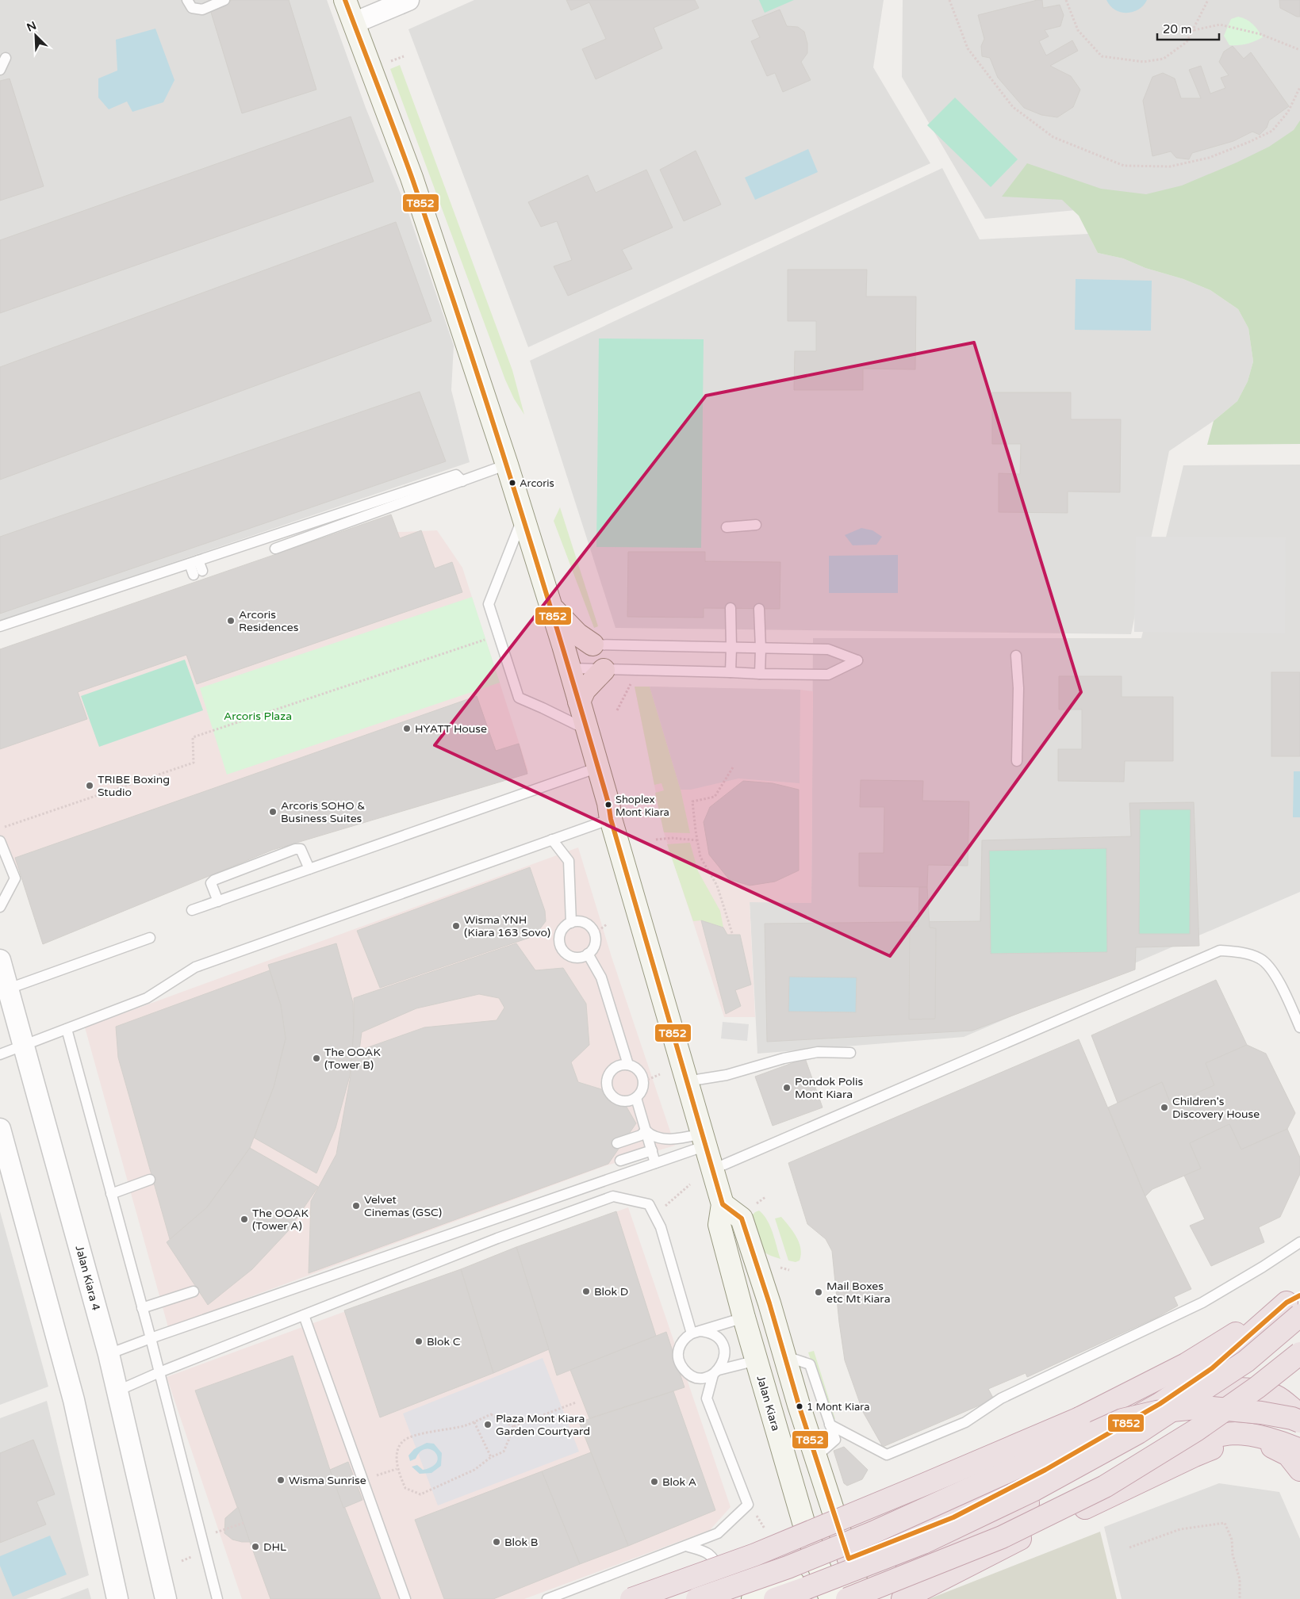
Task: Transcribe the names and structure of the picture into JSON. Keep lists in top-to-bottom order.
{
  "streets": {
    "main road": ["Jalan Kiara"],
    "street": ["Jalan Kiara 4"]
  },
  "parks": ["Arcoris Plaza"],
  "places": [
    "Arcoris",
    "Arcoris Residences",
    "HYATT House",
    "TRIBE Boxing Studio",
    "Shoplex Mont Kiara",
    "Arcoris SOHO & Business Suites",
    "Wisma YNH (Kiara 163 Sovo)",
    "The OOAK (Tower B)",
    "Pondok Polis Mont Kiara",
    "Children's Discovery House",
    "Velvet Cinemas (GSC)",
    "The OOAK (Tower A)",
    "Blok D",
    "Mail Boxes etc Mt Kiara",
    "Blok C",
    "1 Mont Kiara",
    "Plaza Mont Kiara Garden Courtyard",
    "Wisma Sunrise",
    "Blok A",
    "Blok B",
    "DHL"
  ],
  "lines": ["transit line T852"],
  "scale_bar": "20 m",
  "north": "top left"
}
